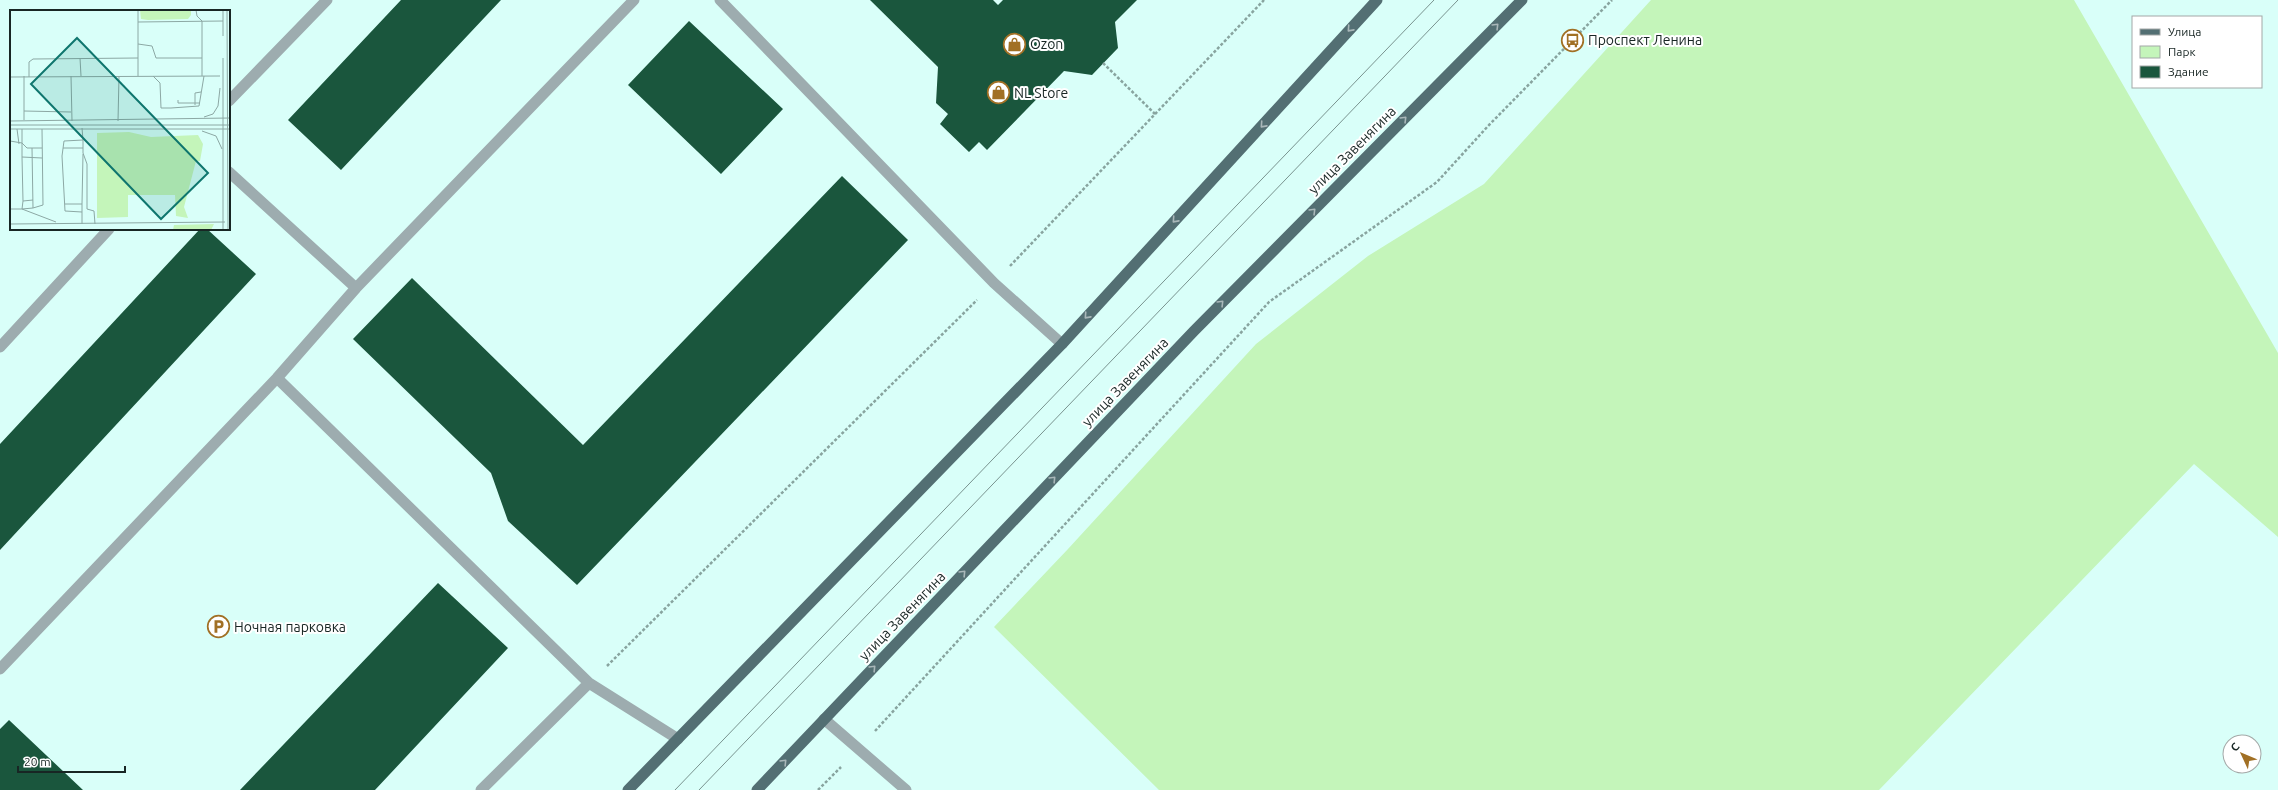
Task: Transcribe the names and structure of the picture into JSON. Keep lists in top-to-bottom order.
{
  "streets": {
    "main road": ["улица Завенягина"]
  },
  "places": {
    "bus stop": ["Проспект Ленина"],
    "shop": ["Ozon", "NL Store"],
    "parking": ["Ночная парковка"]
  },
  "legend": ["Улица", "Парк", "Здание"],
  "scale_bar": "20 m",
  "north": "top left"
}
